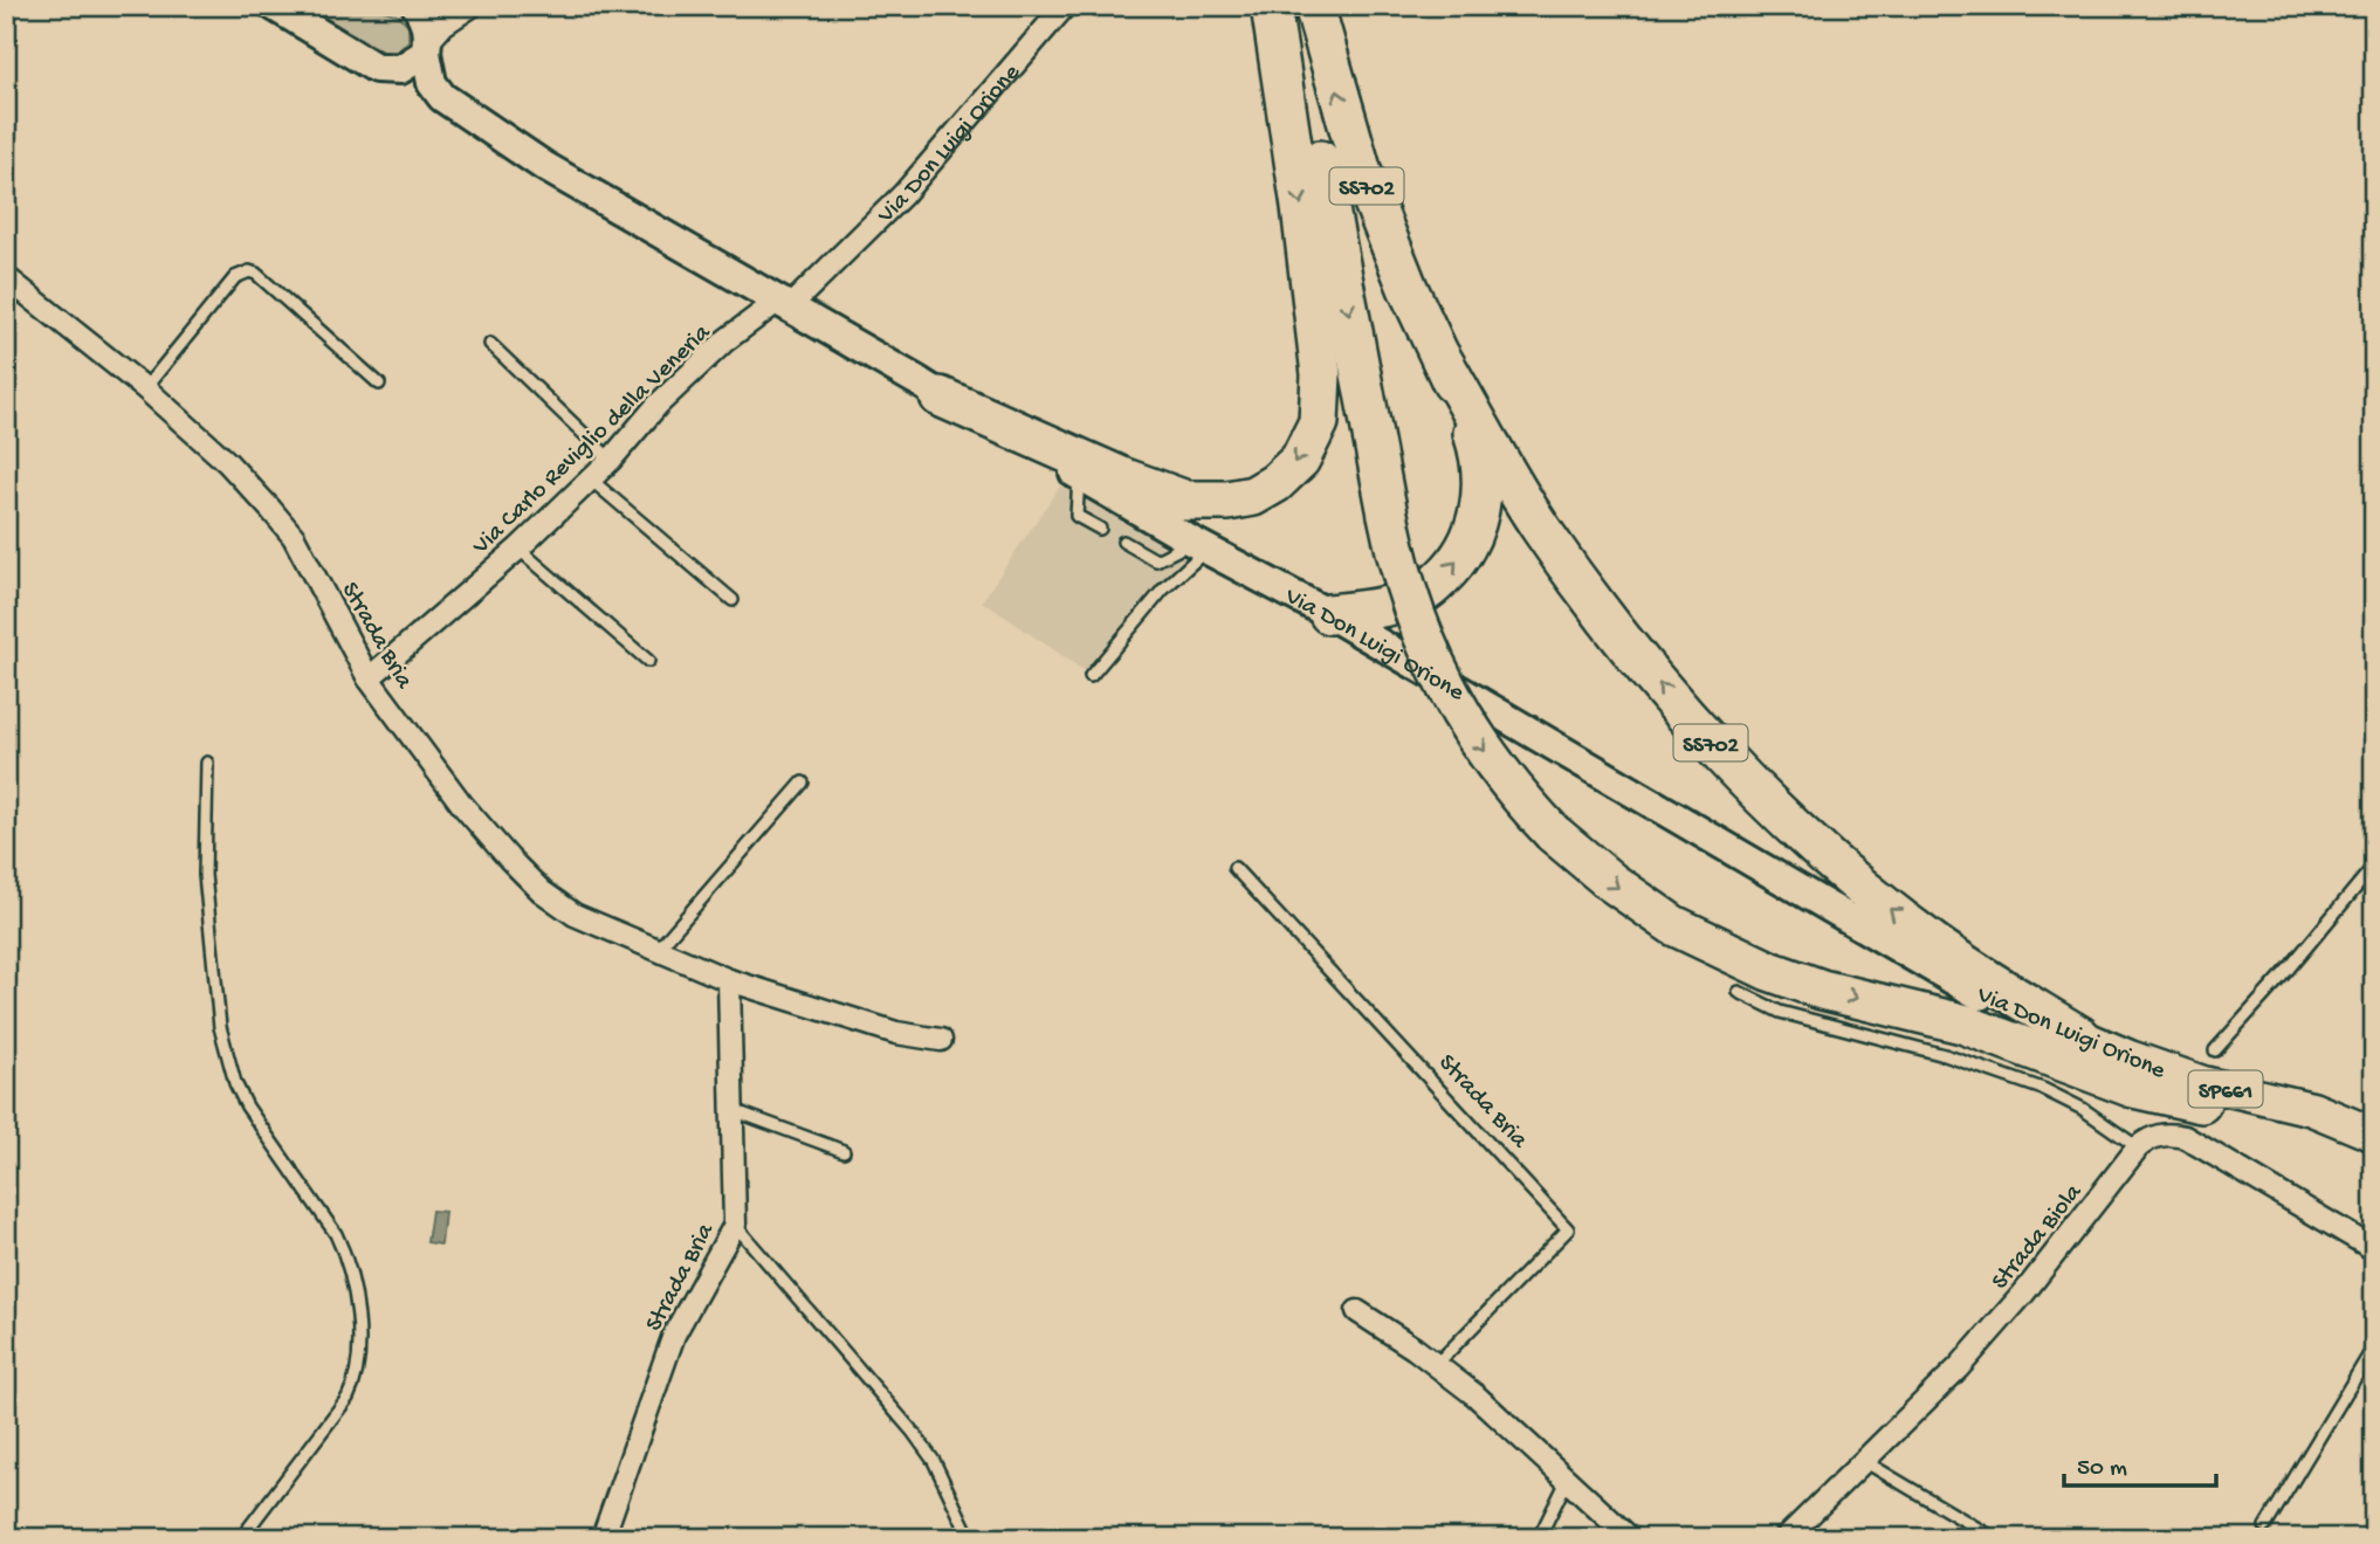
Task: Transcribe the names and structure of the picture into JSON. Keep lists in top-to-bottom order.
{
  "streets": {
    "highway": ["SS702"],
    "main road": ["Via Don Luigi Orione", "SP661"],
    "street": ["Via Carlo Reviglio della Veneria", "Strada Bria", "Strada Biola"]
  },
  "crossings": [
    ["Via Don Luigi Orione", "SS702"],
    ["Via Don Luigi Orione", "Via Carlo Reviglio della Veneria"],
    ["Via Carlo Reviglio della Veneria", "Strada Bria"]
  ],
  "scale_bar": "50 m"
}
